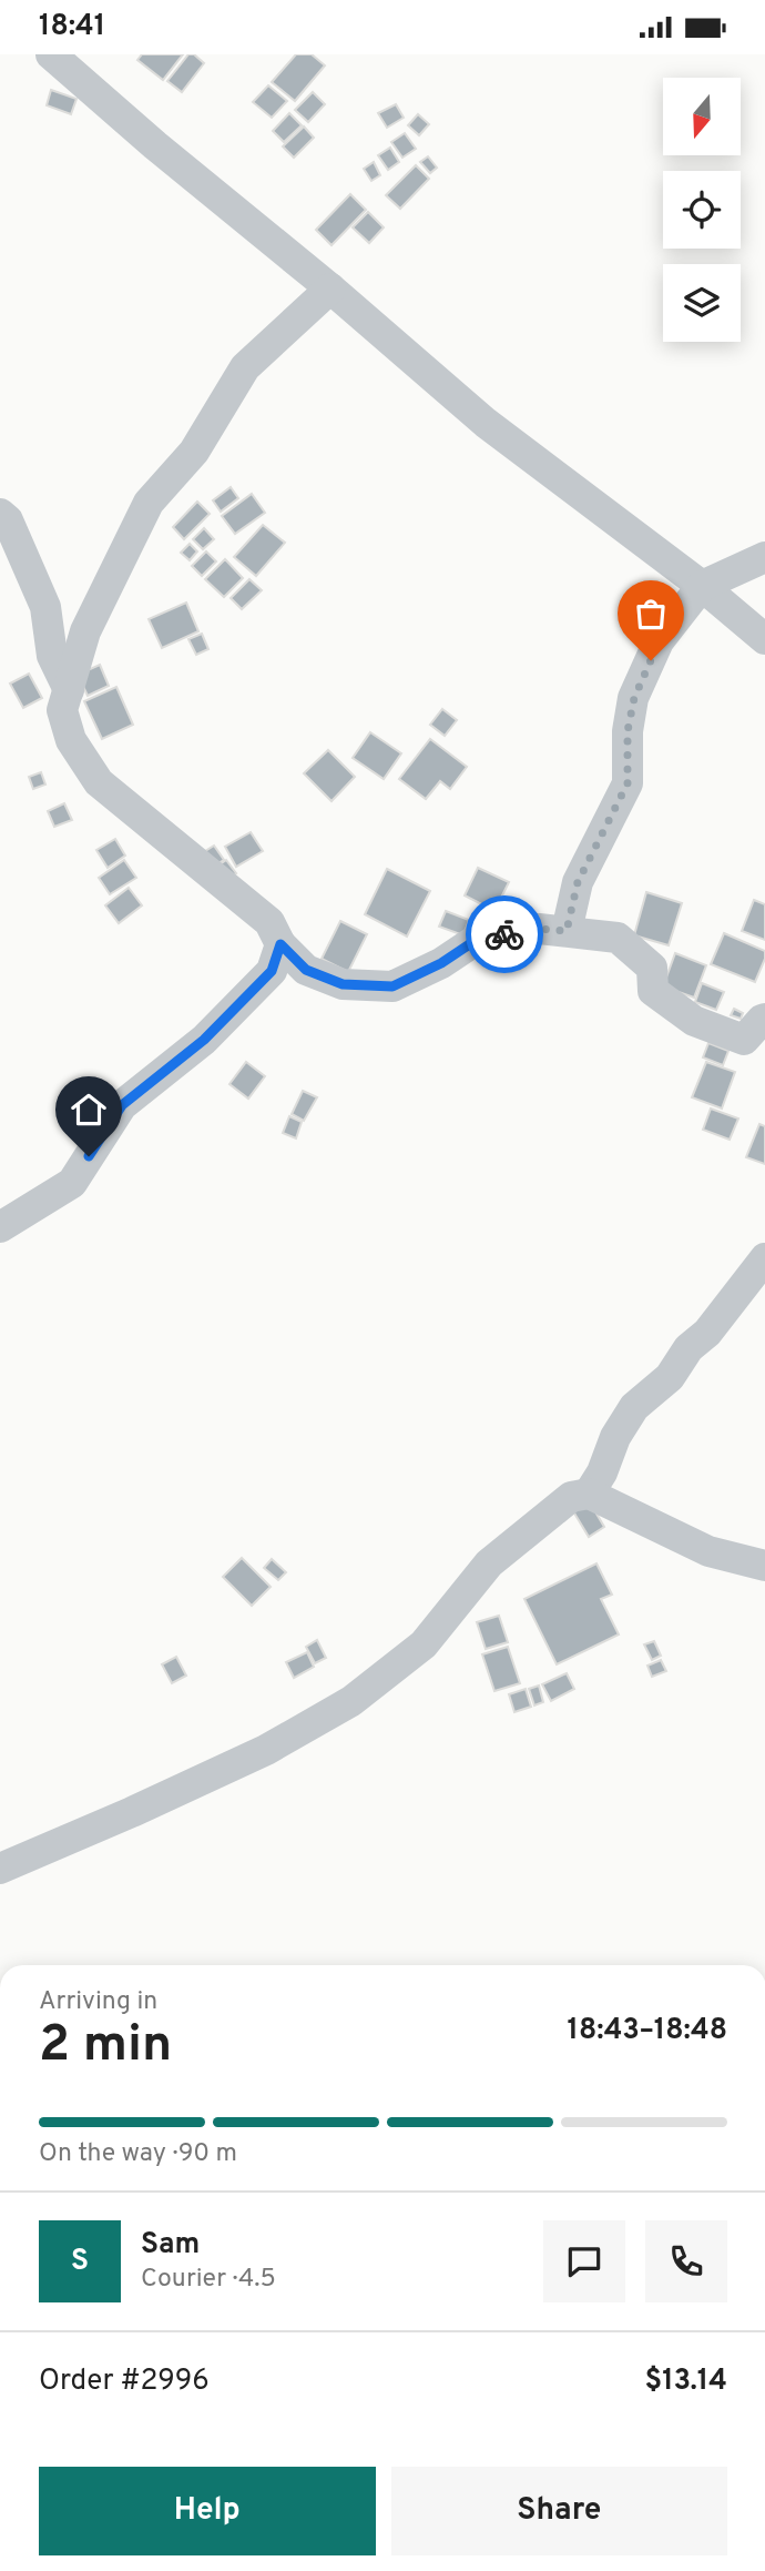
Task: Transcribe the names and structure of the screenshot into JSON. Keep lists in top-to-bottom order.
{
  "north": "bottom",
  "page": {
    "status": "18:41",
    "heading": ["2 min", "Arriving in", "18:43–18:48"],
    "panel": [
      "Sam",
      "Courier · 4.5",
      "Order #2996",
      "$13.14"
    ],
    "bar": "On the way · 90 m",
    "round": "S",
    "buttons": ["Help", "Share"]
  }
}
